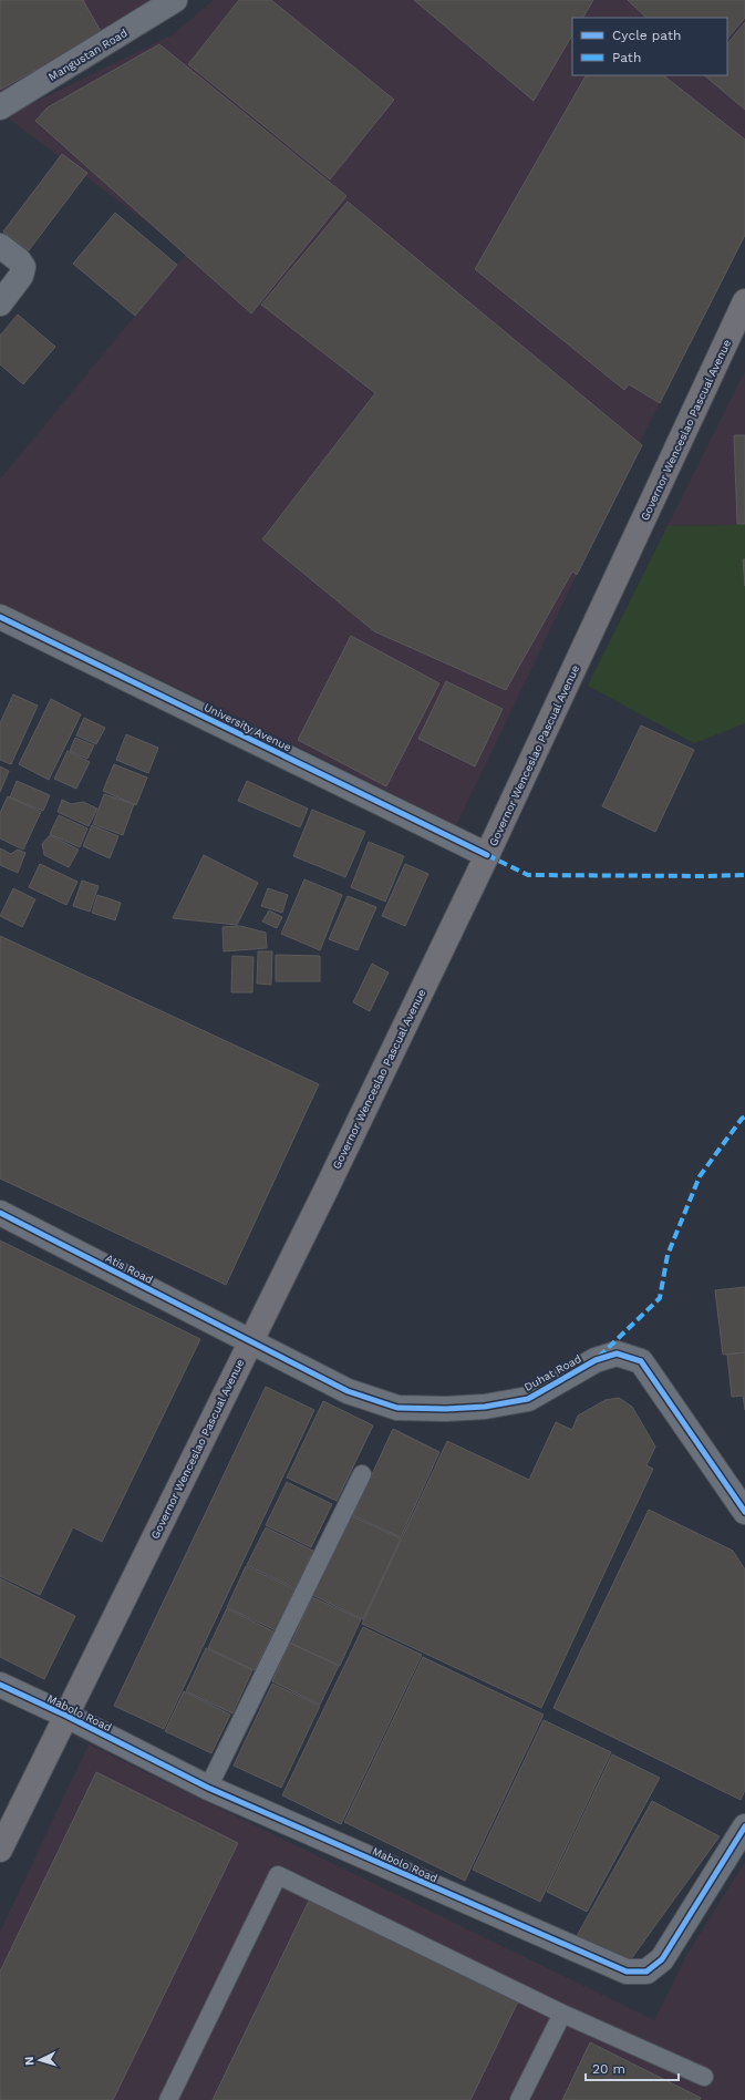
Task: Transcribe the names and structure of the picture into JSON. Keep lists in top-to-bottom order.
{
  "streets": {
    "main road": ["Governor Wenceslao Pascual Avenue"],
    "street": [
      "Mangustan Road",
      "University Avenue",
      "Atis Road",
      "Duhat Road",
      "Mabolo Road"
    ]
  },
  "crossings": [
    ["Governor Wenceslao Pascual Avenue", "University Avenue"],
    ["Governor Wenceslao Pascual Avenue", "Atis Road"],
    ["Governor Wenceslao Pascual Avenue", "Duhat Road"],
    ["Governor Wenceslao Pascual Avenue", "Mabolo Road"],
    ["Atis Road", "Duhat Road"]
  ],
  "legend": ["Cycle path", "Path"],
  "scale_bar": "20 m",
  "north": "left"
}
